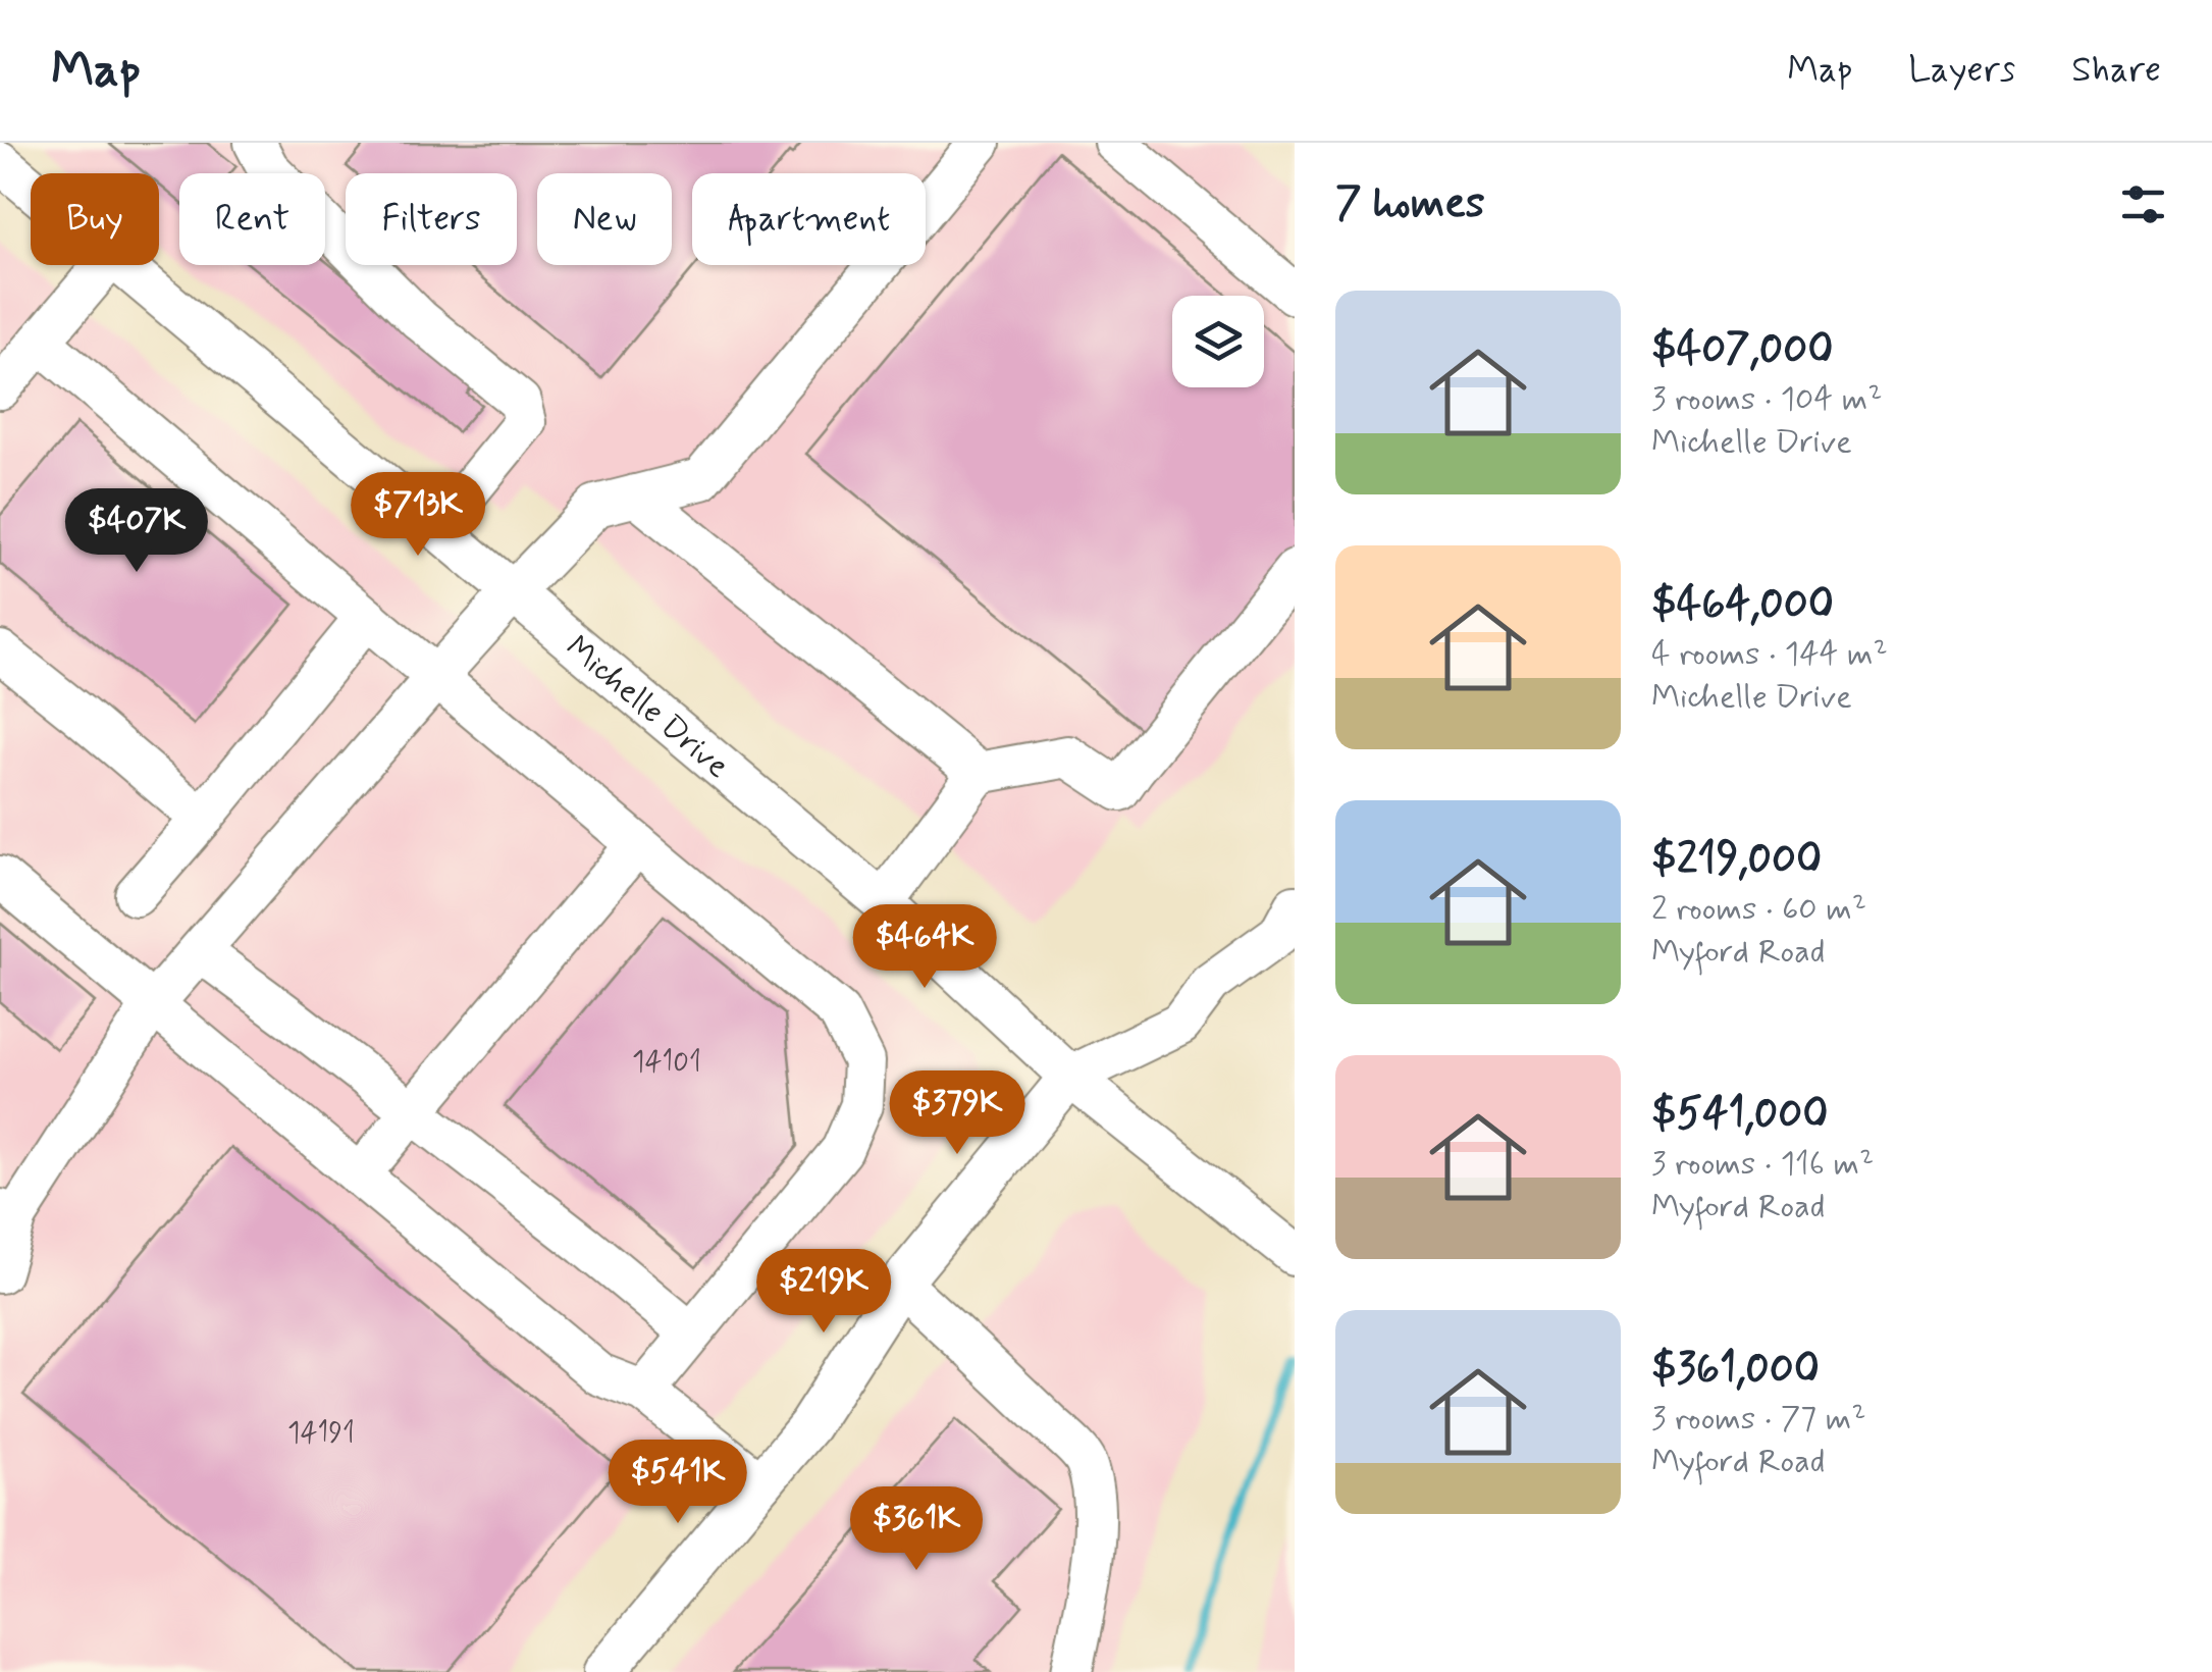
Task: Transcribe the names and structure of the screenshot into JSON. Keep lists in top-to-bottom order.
{
  "streets": {
    "street": ["Michelle Drive"]
  },
  "house_numbers": ["14101", "14191"],
  "page": {
    "header": "Map",
    "nav": ["Map", "Layers", "Share"],
    "heading": "7 homes",
    "chip": [
      "Buy",
      "Rent",
      "Filters",
      "New",
      "Apartment"
    ],
    "list": [
      {
        "name": "$407,000",
        "note": "3 rooms · 104 m² · Michelle Drive"
      },
      {
        "name": "$464,000",
        "note": "4 rooms · 144 m² · Michelle Drive"
      },
      {
        "name": "$219,000",
        "note": "2 rooms · 60 m² · Myford Road"
      },
      {
        "name": "$541,000",
        "note": "3 rooms · 116 m² · Myford Road"
      },
      {
        "name": "$361,000",
        "note": "3 rooms · 77 m² · Myford Road"
      }
    ],
    "price": [
      "$713K",
      "$407K",
      "$464K",
      "$379K",
      "$219K",
      "$541K",
      "$361K"
    ]
  }
}
